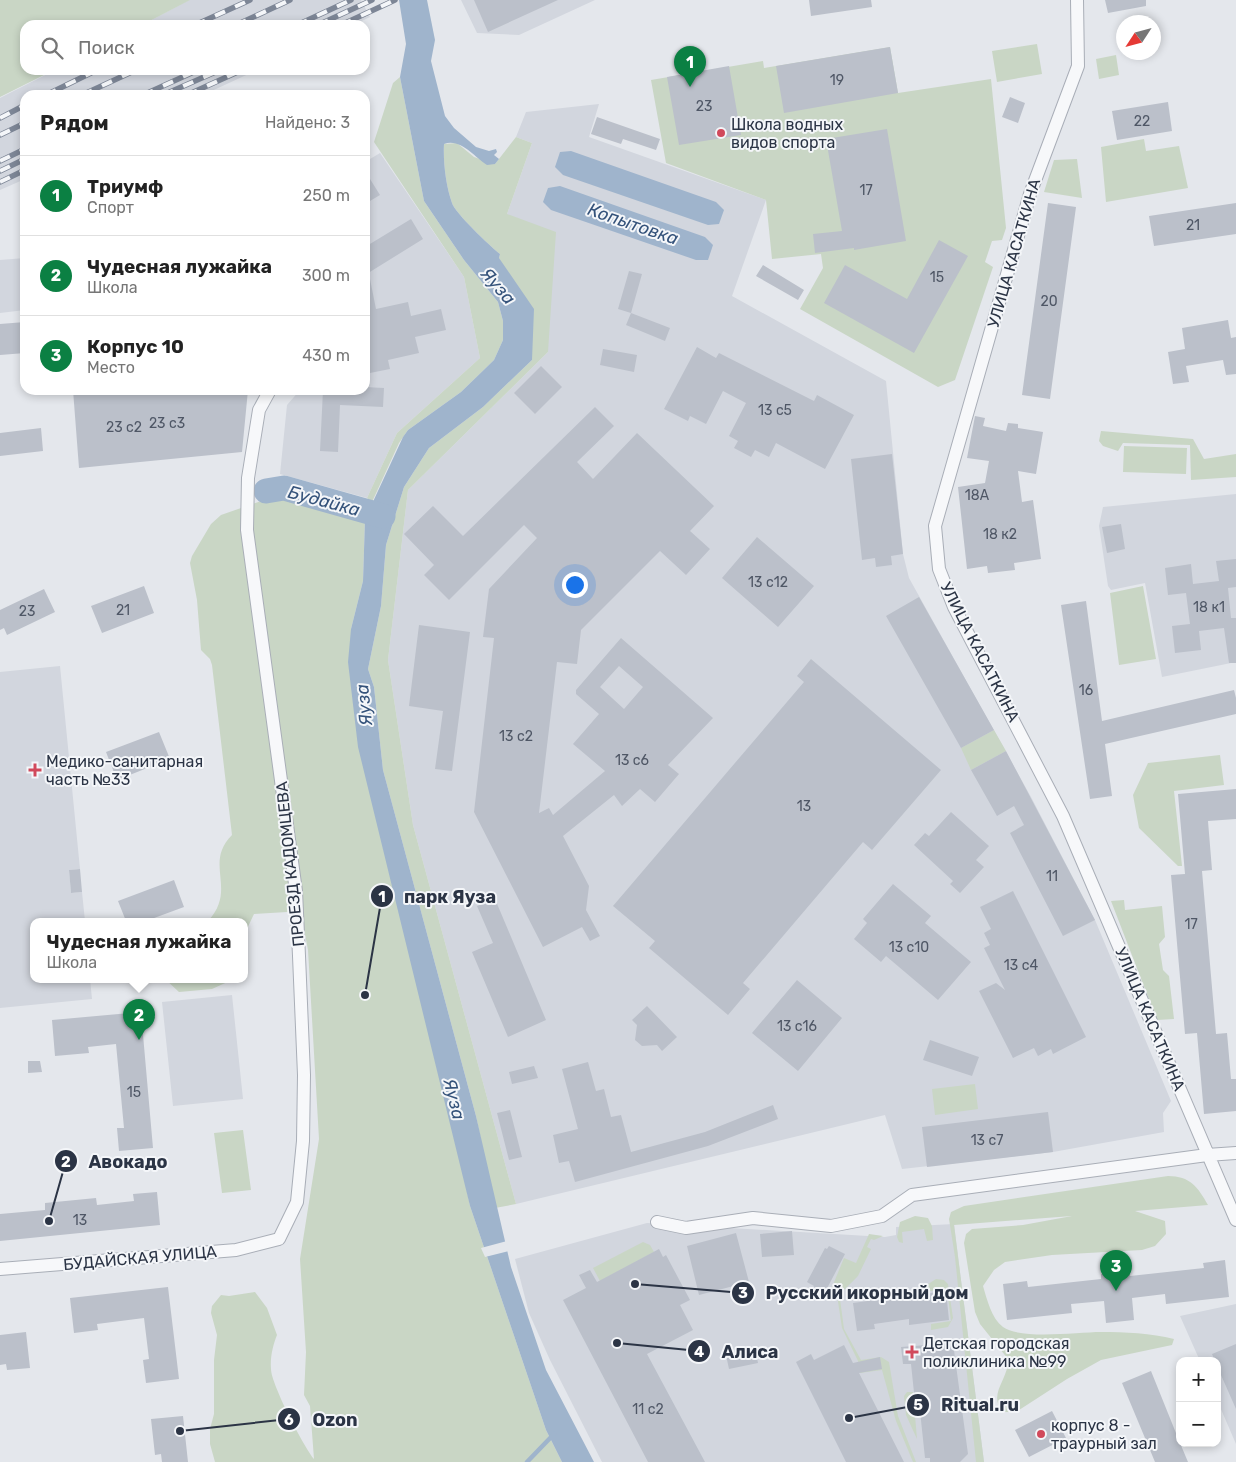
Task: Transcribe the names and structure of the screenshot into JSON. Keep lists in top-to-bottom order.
{
  "streets": {
    "street": ["УЛИЦА КАСАТКИНА", "ПРОЕЗД КАДОМЦЕВА", "БУДАЙСКАЯ УЛИЦА"]
  },
  "crossings": [
    ["ПРОЕЗД КАДОМЦЕВА", "БУДАЙСКАЯ УЛИЦА"]
  ],
  "water": ["Копытовка", "Яуза", "Будайка"],
  "places": {
    "other": [
      "Школа водных видов спорта",
      "парк Яуза",
      "Авокадо",
      "Русский икорный дом",
      "Алиса",
      "Ritual.ru",
      "Ozon",
      "корпус 8 - траурный зал"
    ],
    "health": ["Медико-санитарная часть №33", "Детская городская поликлиника №99"]
  },
  "house_numbers": [
    "19",
    "23",
    "22",
    "17",
    "21",
    "15",
    "20",
    "13 с5",
    "23 с3",
    "23 с2",
    "18А",
    "18 к2",
    "13 с12",
    "18 к1",
    "21",
    "23",
    "16",
    "13 с2",
    "13 с6",
    "13",
    "11",
    "17",
    "13 с10",
    "13 с4",
    "13 с16",
    "15",
    "13 с7",
    "13",
    "11 с2"
  ],
  "north": "bottom left",
  "page": {
    "search": "Поиск",
    "pins": ["1", "2", "3"],
    "heading": ["Рядом", "Найдено: 3"],
    "list": [
      {
        "mark": "1",
        "name": "Триумф",
        "note": "Спорт",
        "value": "250 m"
      },
      {
        "mark": "2",
        "name": "Чудесная лужайка",
        "note": "Школа",
        "value": "300 m"
      },
      {
        "mark": "3",
        "name": "Корпус 10",
        "note": "Место",
        "value": "430 m"
      }
    ],
    "popup": ["Чудесная лужайка", "Школа"],
    "map_buttons": ["+", "−"]
  }
}
